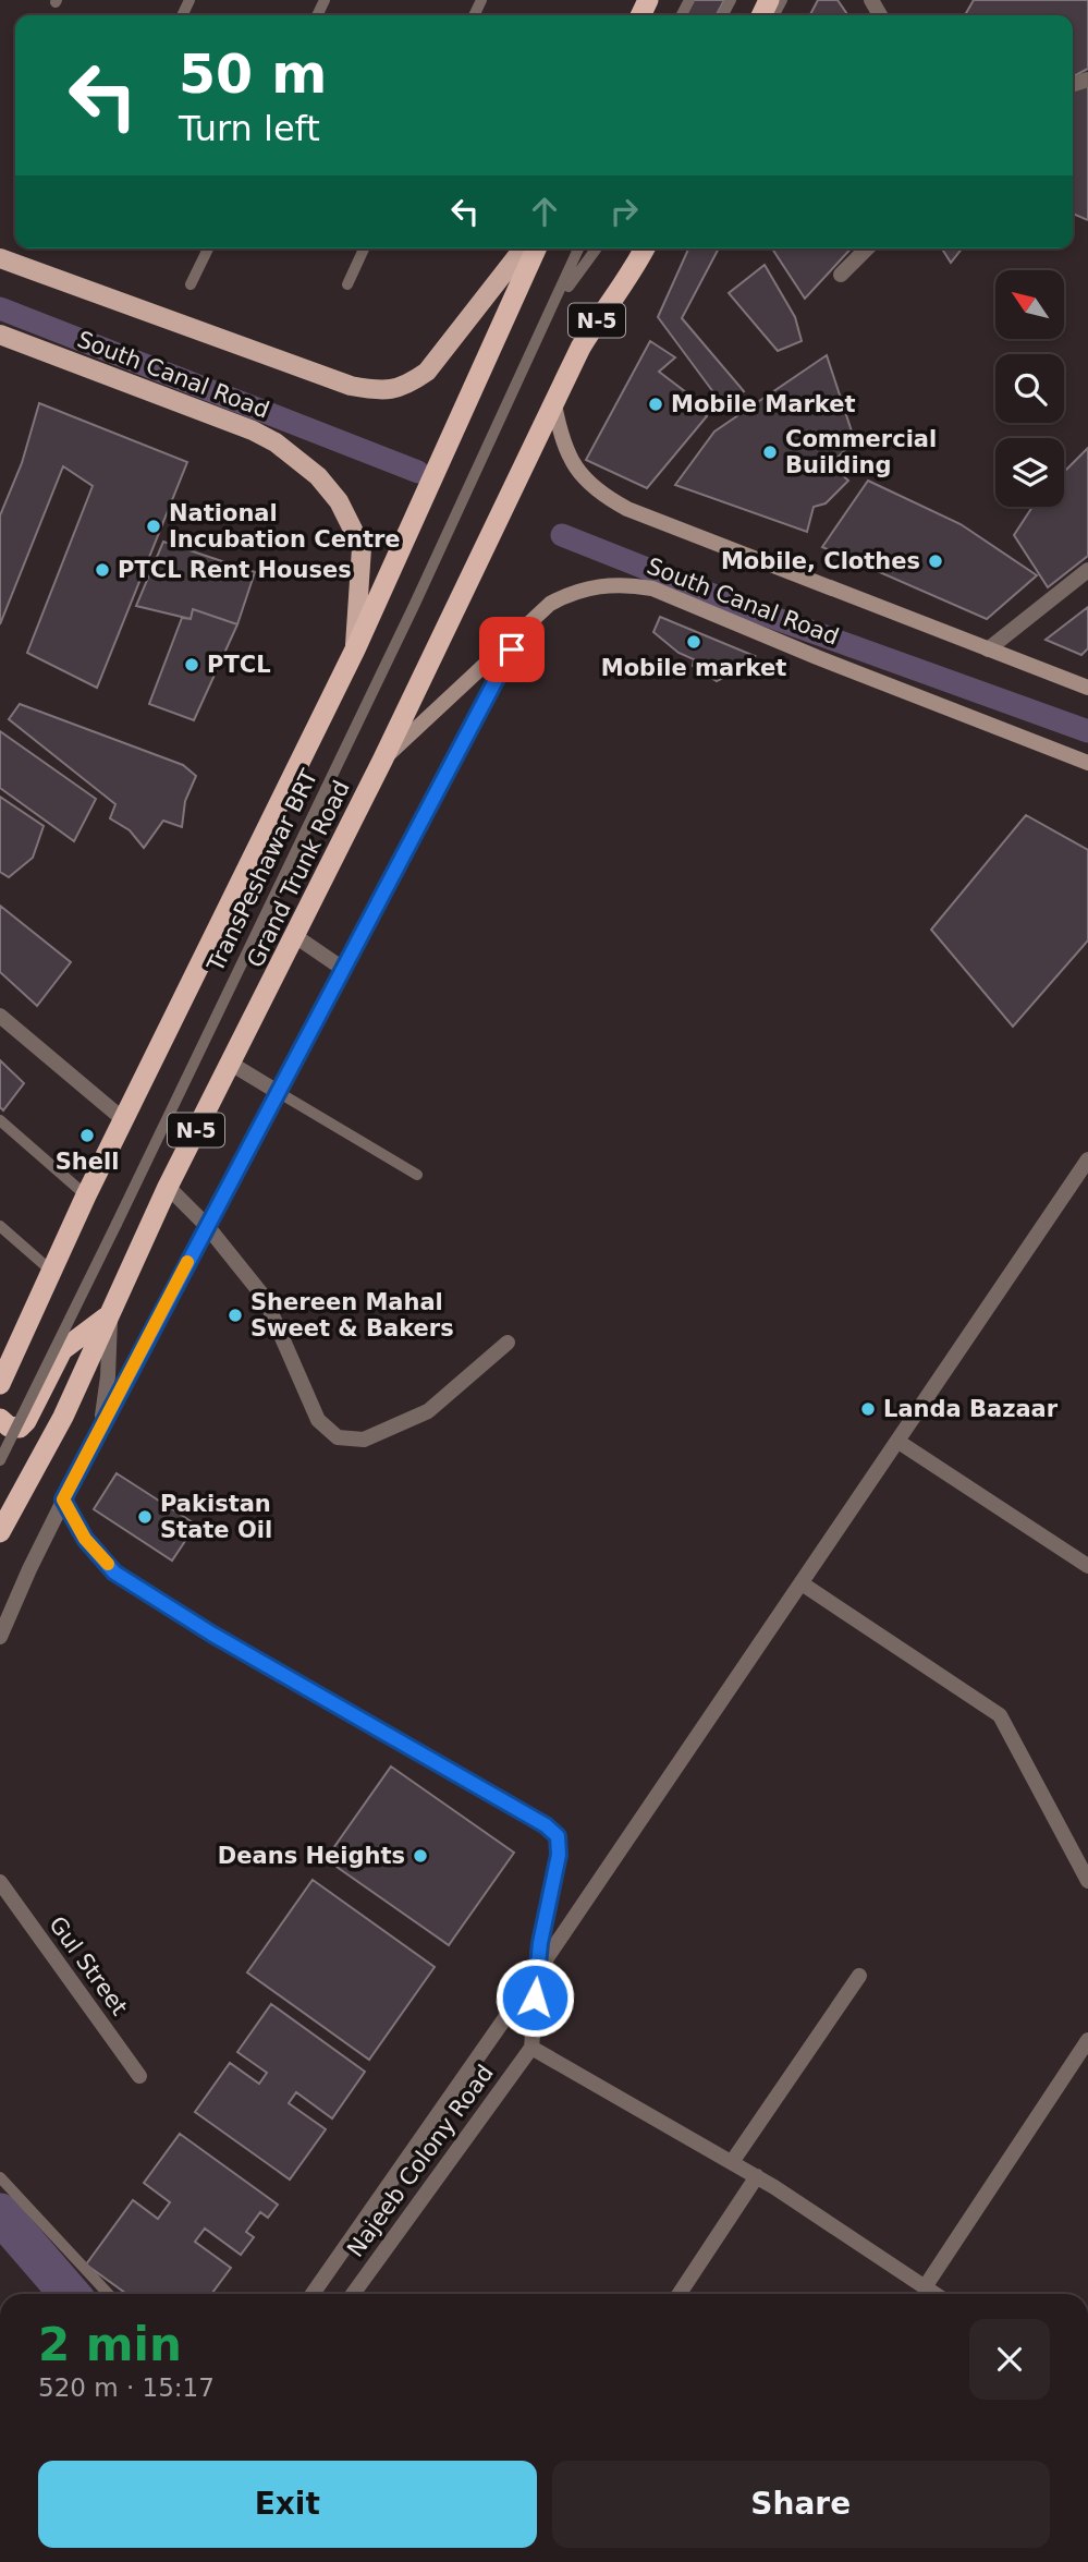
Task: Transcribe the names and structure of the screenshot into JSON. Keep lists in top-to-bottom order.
{
  "streets": {
    "highway": ["N-5", "Grand Trunk Road"],
    "main road": ["South Canal Road"],
    "street": ["Gul Street", "Najeeb Colony Road"],
    "lane": ["TransPeshawar BRT"]
  },
  "crossings": [
    ["South Canal Road", "Grand Trunk Road"]
  ],
  "places": [
    "Mobile Market",
    "Commercial Building",
    "National Incubation Centre",
    "Mobile, Clothes",
    "PTCL Rent Houses",
    "Mobile market",
    "PTCL",
    "Shell",
    "Shereen Mahal Sweet & Bakers",
    "Landa Bazaar",
    "Pakistan State Oil",
    "Deans Heights"
  ],
  "north": "top left",
  "page": {
    "turn": ["50 m", "Turn left"],
    "heading": ["2 min", "520 m · 15:17"],
    "buttons": ["Exit", "Share"]
  }
}
